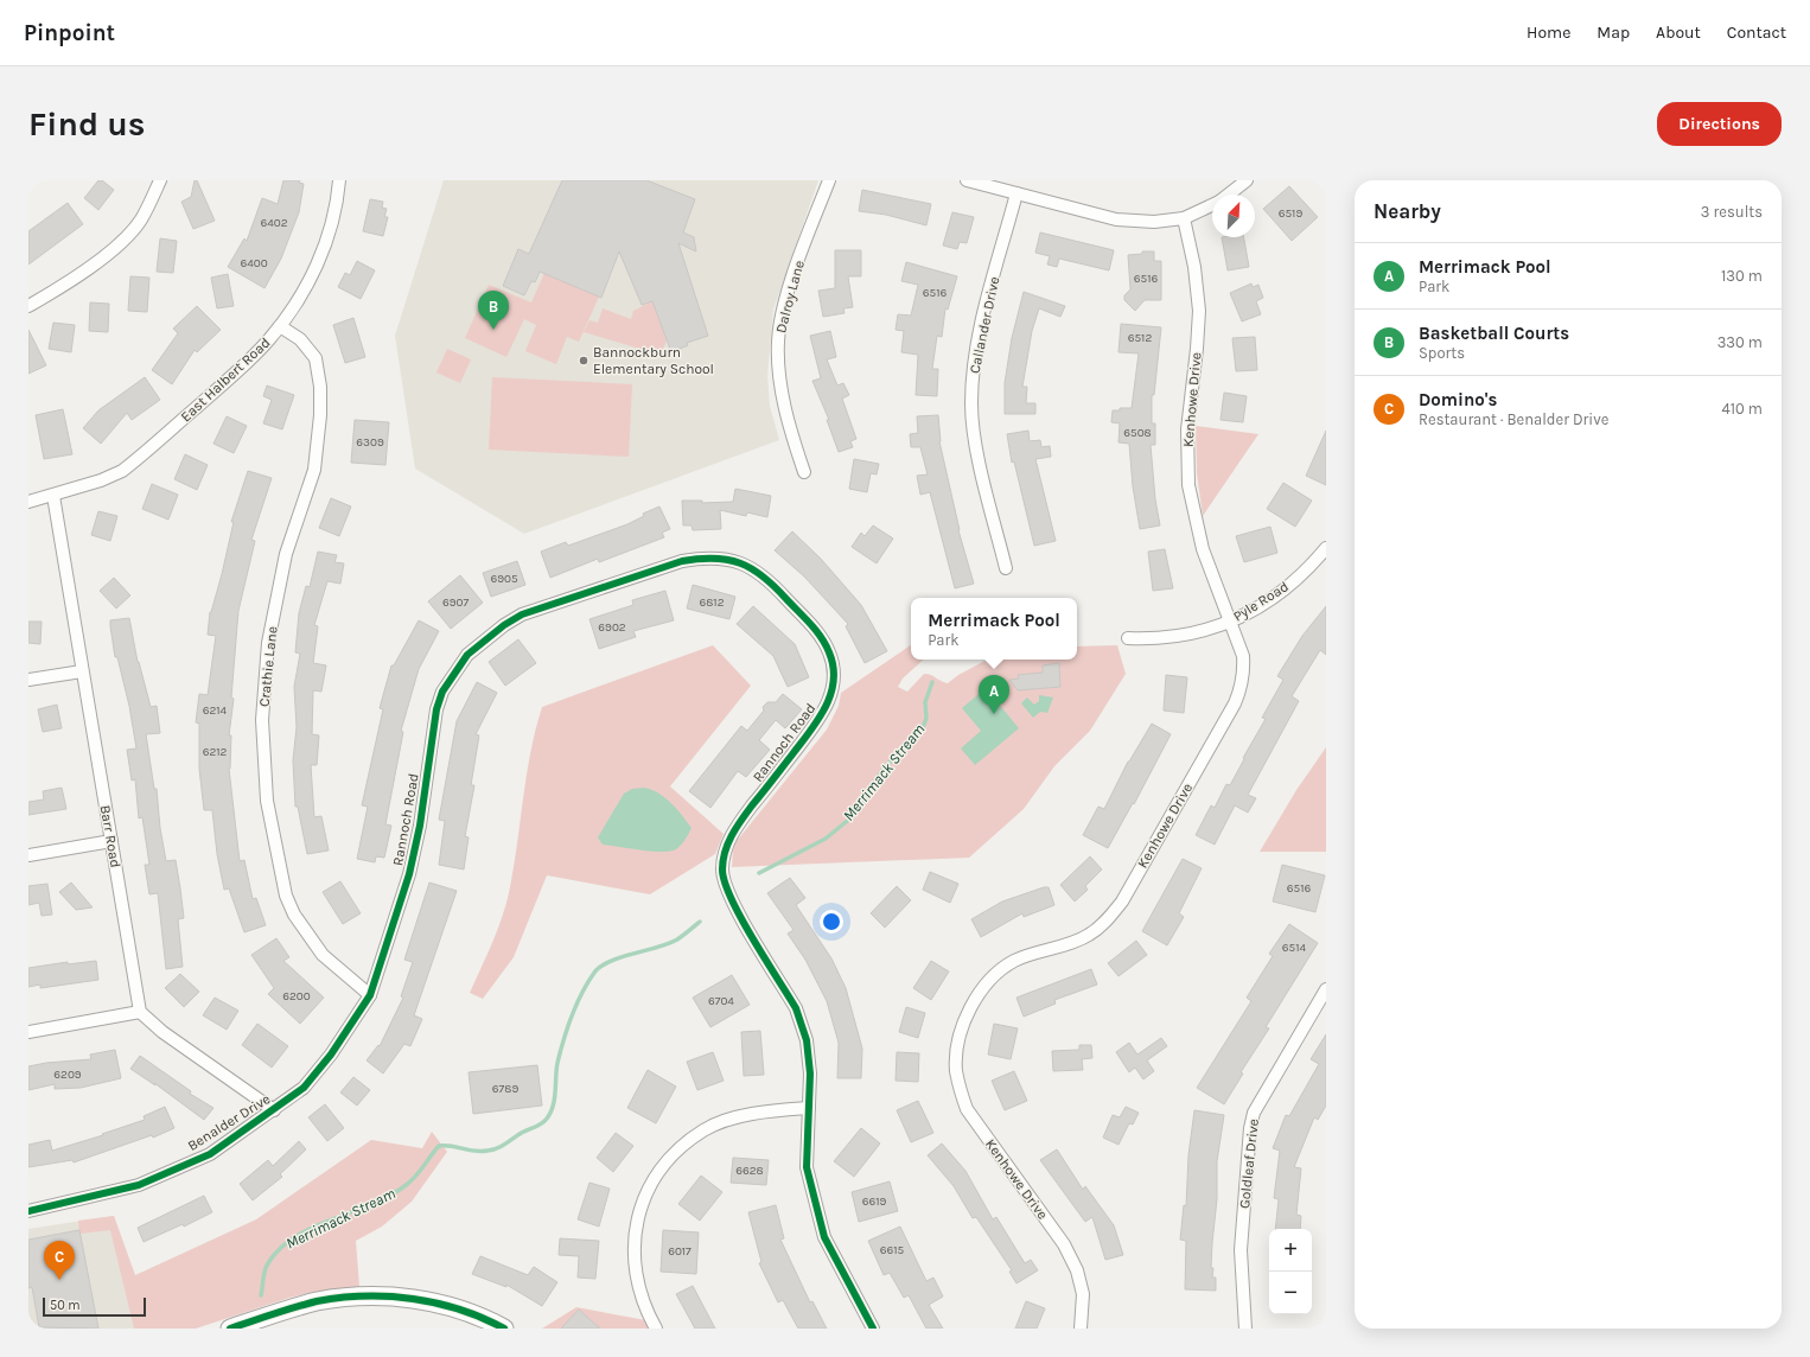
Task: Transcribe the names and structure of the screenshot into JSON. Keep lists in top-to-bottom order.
{
  "streets": {
    "street": [
      "Dalroy Lane",
      "Callander Drive",
      "East Halbert Road",
      "Kenhowe Drive",
      "Pyle Road",
      "Crathie Lane",
      "Rannoch Road",
      "Barr Road",
      "Benalder Drive",
      "Goldleaf Drive"
    ]
  },
  "crossings": [
    ["East Halbert Road", "Crathie Lane"],
    ["East Halbert Road", "Barr Road"],
    ["Kenhowe Drive", "Pyle Road"],
    ["Crathie Lane", "Rannoch Road"],
    ["Crathie Lane", "Benalder Drive"],
    ["Rannoch Road", "Benalder Drive"]
  ],
  "water": ["Merrimack Stream"],
  "places": ["Bannockburn Elementary School"],
  "house_numbers": [
    "6519",
    "6402",
    "6400",
    "6516",
    "6516",
    "6512",
    "6508",
    "6309",
    "6905",
    "6907",
    "6812",
    "6902",
    "6214",
    "6212",
    "6516",
    "6514",
    "6200",
    "6704",
    "6209",
    "6789",
    "6628",
    "6619",
    "6615",
    "6017"
  ],
  "scale_bar": "50 m",
  "north": "top right",
  "page": {
    "header": "Pinpoint",
    "nav": [
      "Home",
      "Map",
      "About",
      "Contact"
    ],
    "buttons": "Directions",
    "title": "Find us",
    "heading": ["Nearby", "3 results"],
    "list": [
      {
        "mark": "A",
        "name": "Merrimack Pool",
        "note": "Park",
        "value": "130 m"
      },
      {
        "mark": "B",
        "name": "Basketball Courts",
        "note": "Sports",
        "value": "330 m"
      },
      {
        "mark": "C",
        "name": "Domino's",
        "note": "Restaurant · Benalder Drive",
        "value": "410 m"
      }
    ],
    "pins": ["B", "A", "C"],
    "popup": ["Merrimack Pool", "Park"],
    "map_buttons": ["+", "−"],
    "scale": "50 m"
  }
}
